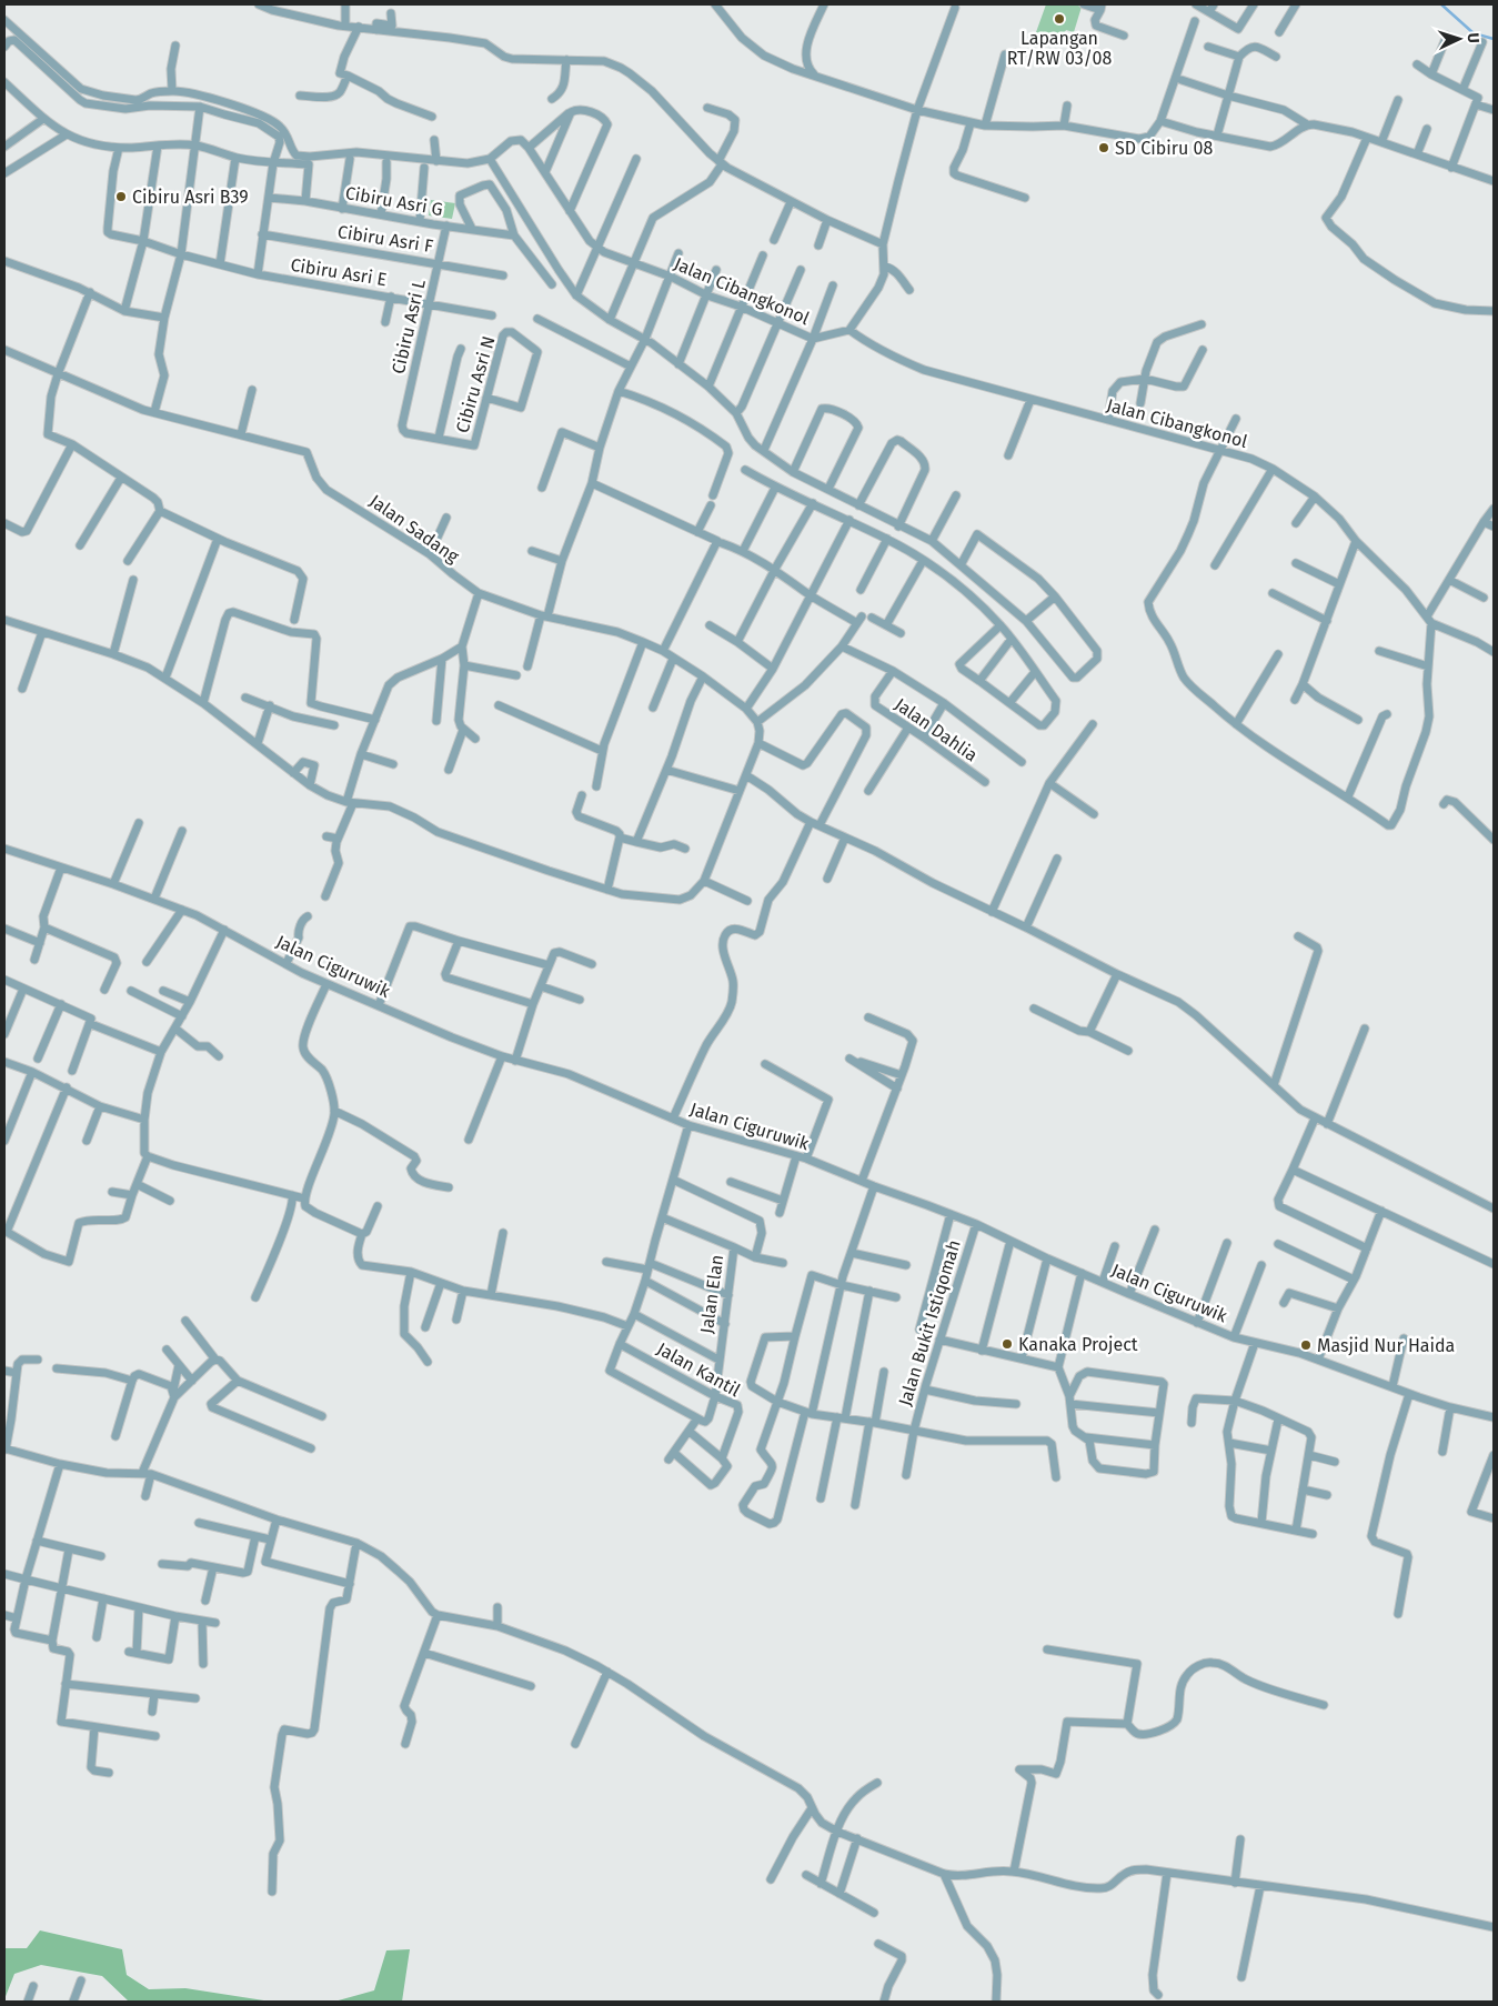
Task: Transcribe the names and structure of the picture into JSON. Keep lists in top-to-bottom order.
{
  "streets": {
    "street": [
      "Cibiru Asri G",
      "Cibiru Asri F",
      "Cibiru Asri E",
      "Jalan Cibangkonol",
      "Cibiru Asri L",
      "Cibiru Asri N",
      "Jalan Sadang",
      "Jalan Dahlia",
      "Jalan Ciguruwik",
      "Jalan Elan",
      "Jalan Bukit Istiqomah",
      "Jalan Kantil"
    ]
  },
  "crossings": [
    ["Cibiru Asri G", "Cibiru Asri L"],
    ["Cibiru Asri F", "Cibiru Asri L"],
    ["Cibiru Asri E", "Cibiru Asri L"],
    ["Cibiru Asri L", "Cibiru Asri N"],
    ["Jalan Ciguruwik", "Jalan Bukit Istiqomah"],
    ["Jalan Elan", "Jalan Kantil"]
  ],
  "places": [
    "Lapangan RT/RW 03/08",
    "SD Cibiru 08",
    "Cibiru Asri B39",
    "Kanaka Project",
    "Masjid Nur Haida"
  ],
  "north": "right"
}
